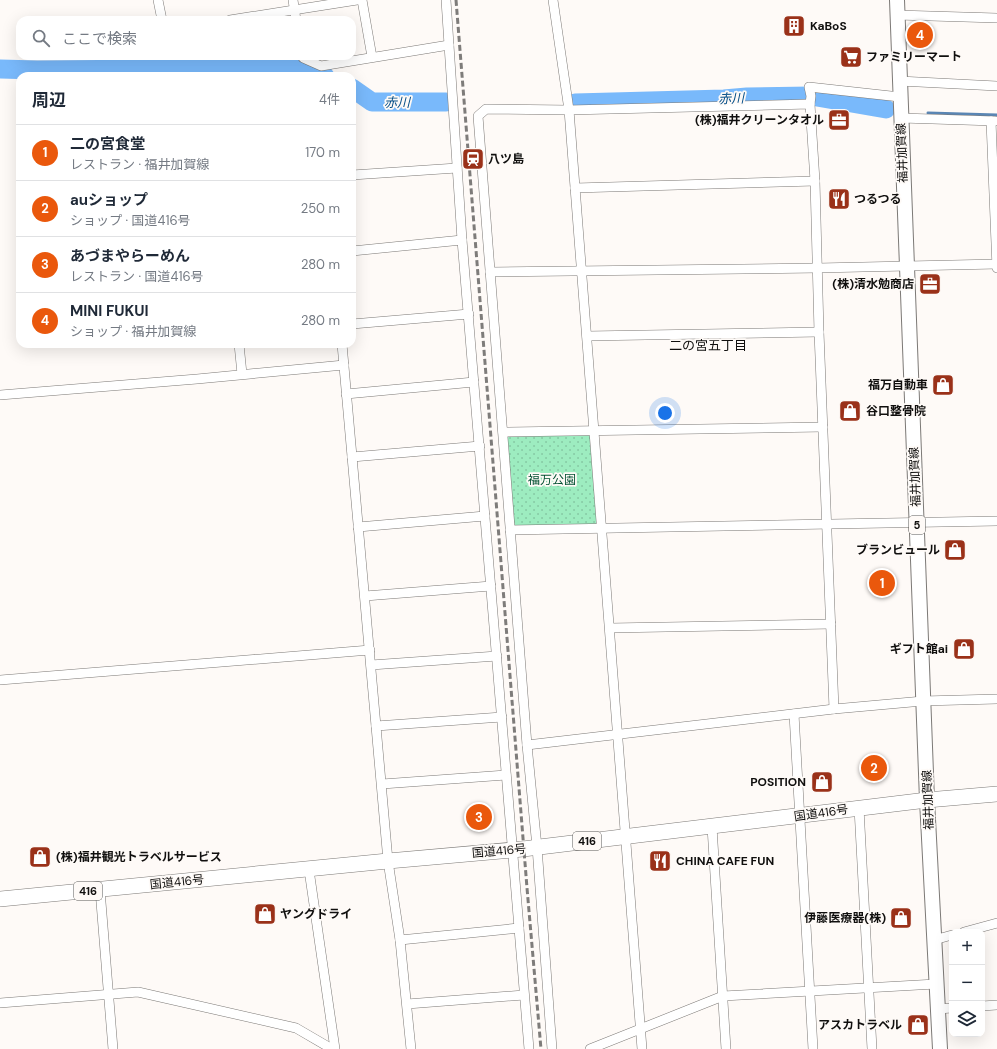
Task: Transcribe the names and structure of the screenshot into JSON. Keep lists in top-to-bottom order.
{
  "streets": {
    "highway": ["国道416号", "416"],
    "main road": ["福井加賀線", "5"]
  },
  "crossings": [
    ["福井加賀線", "国道416号"]
  ],
  "districts": ["二の宮五丁目"],
  "water": ["赤川"],
  "parks": ["福万公園"],
  "places": {
    "building": ["KaBoS"],
    "supermarket": ["ファミリーマート"],
    "office": ["(株)福井クリーンタオル", "(株)清水勉商店"],
    "station": ["八ツ島"],
    "restaurant": ["つるつる", "CHINA CAFE FUN"],
    "shop": [
      "福万自動車",
      "谷口整骨院",
      "ブランビュール",
      "ギフト館ai",
      "POSITION",
      "(株)福井観光トラベルサービス",
      "ヤングドライ",
      "伊藤医療器(株)",
      "アスカトラベル"
    ]
  },
  "page": {
    "search": "ここで検索",
    "pins": [
      "4",
      "1",
      "2",
      "3"
    ],
    "heading": ["周辺", "4件"],
    "list": [
      {
        "mark": "1",
        "name": "二の宮食堂",
        "note": "レストラン · 福井加賀線",
        "value": "170 m"
      },
      {
        "mark": "2",
        "name": "auショップ",
        "note": "ショップ · 国道416号",
        "value": "250 m"
      },
      {
        "mark": "3",
        "name": "あづまやらーめん",
        "note": "レストラン · 国道416号",
        "value": "280 m"
      },
      {
        "mark": "4",
        "name": "MINI FUKUI",
        "note": "ショップ · 福井加賀線",
        "value": "280 m"
      }
    ],
    "map_buttons": ["+", "−"]
  }
}
